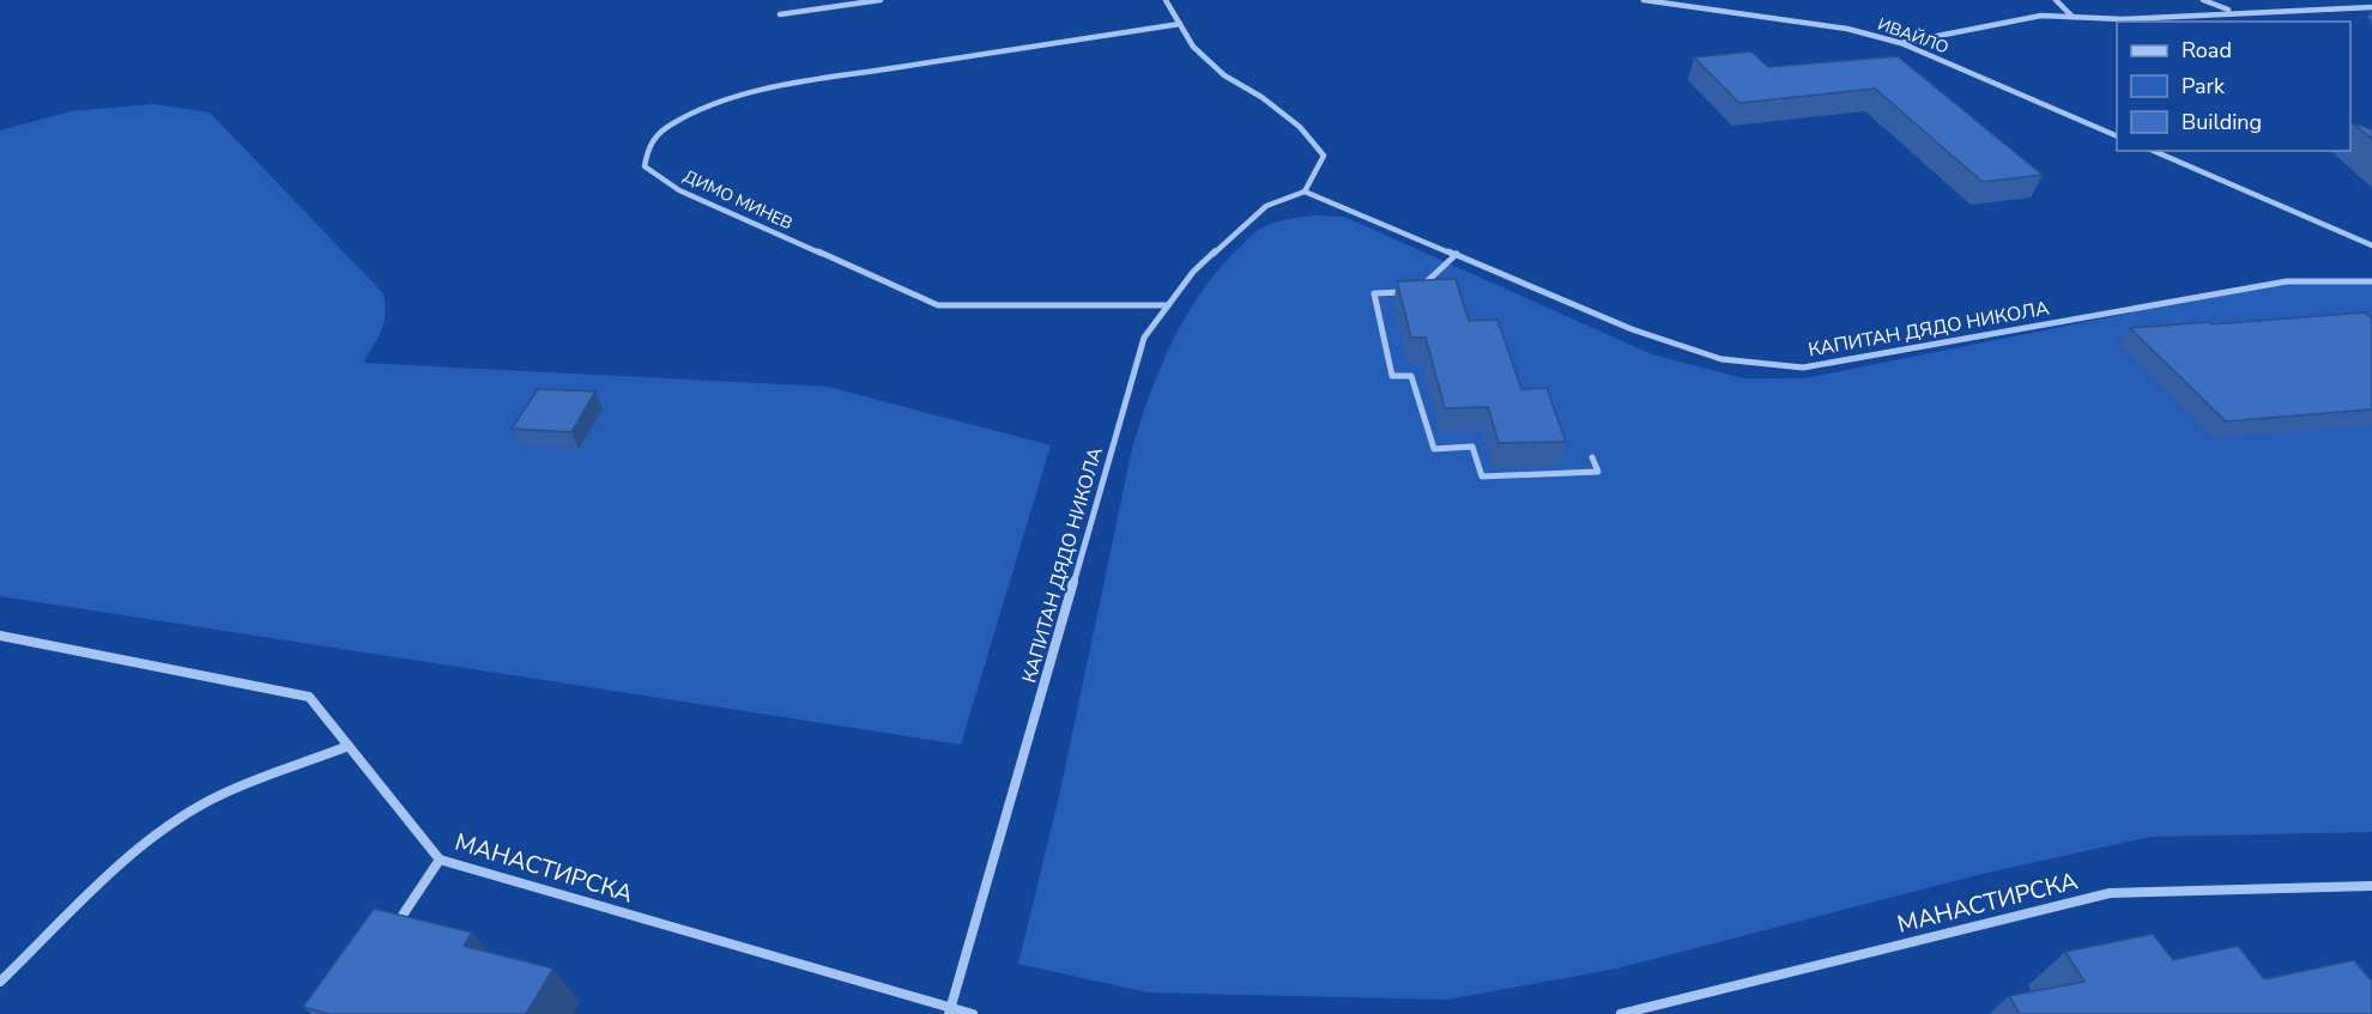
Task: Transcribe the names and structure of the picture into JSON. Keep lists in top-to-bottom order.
{
  "streets": {
    "street": [
      "ИВАЙЛО",
      "ДИМО МИНЕВ",
      "КАПИТАН ДЯДО НИКОЛА",
      "МАНАСТИРСКА"
    ]
  },
  "crossings": [
    ["ДИМО МИНЕВ", "КАПИТАН ДЯДО НИКОЛА"],
    ["КАПИТАН ДЯДО НИКОЛА", "МАНАСТИРСКА"]
  ],
  "legend": ["Road", "Park", "Building"]
}
